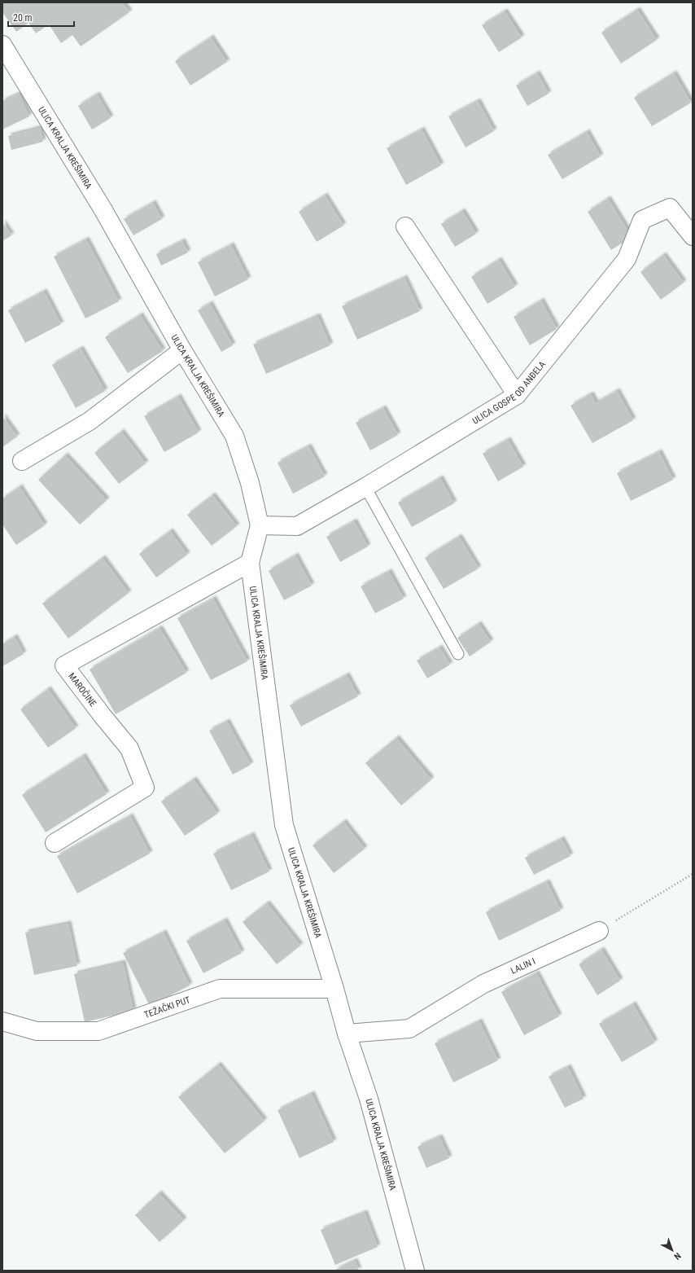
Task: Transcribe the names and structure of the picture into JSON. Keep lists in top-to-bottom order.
{
  "streets": {
    "street": [
      "ULICA KRALJA KREŠIMIRA",
      "ULICA GOSPE OD ANĐELA",
      "MAROČINE",
      "LALIN I",
      "TEŽAČKI PUT"
    ]
  },
  "crossings": [
    ["ULICA KRALJA KREŠIMIRA", "ULICA GOSPE OD ANĐELA"],
    ["ULICA KRALJA KREŠIMIRA", "MAROČINE"],
    ["ULICA KRALJA KREŠIMIRA", "LALIN I"],
    ["ULICA KRALJA KREŠIMIRA", "TEŽAČKI PUT"]
  ],
  "scale_bar": "20 m",
  "north": "bottom right"
}
